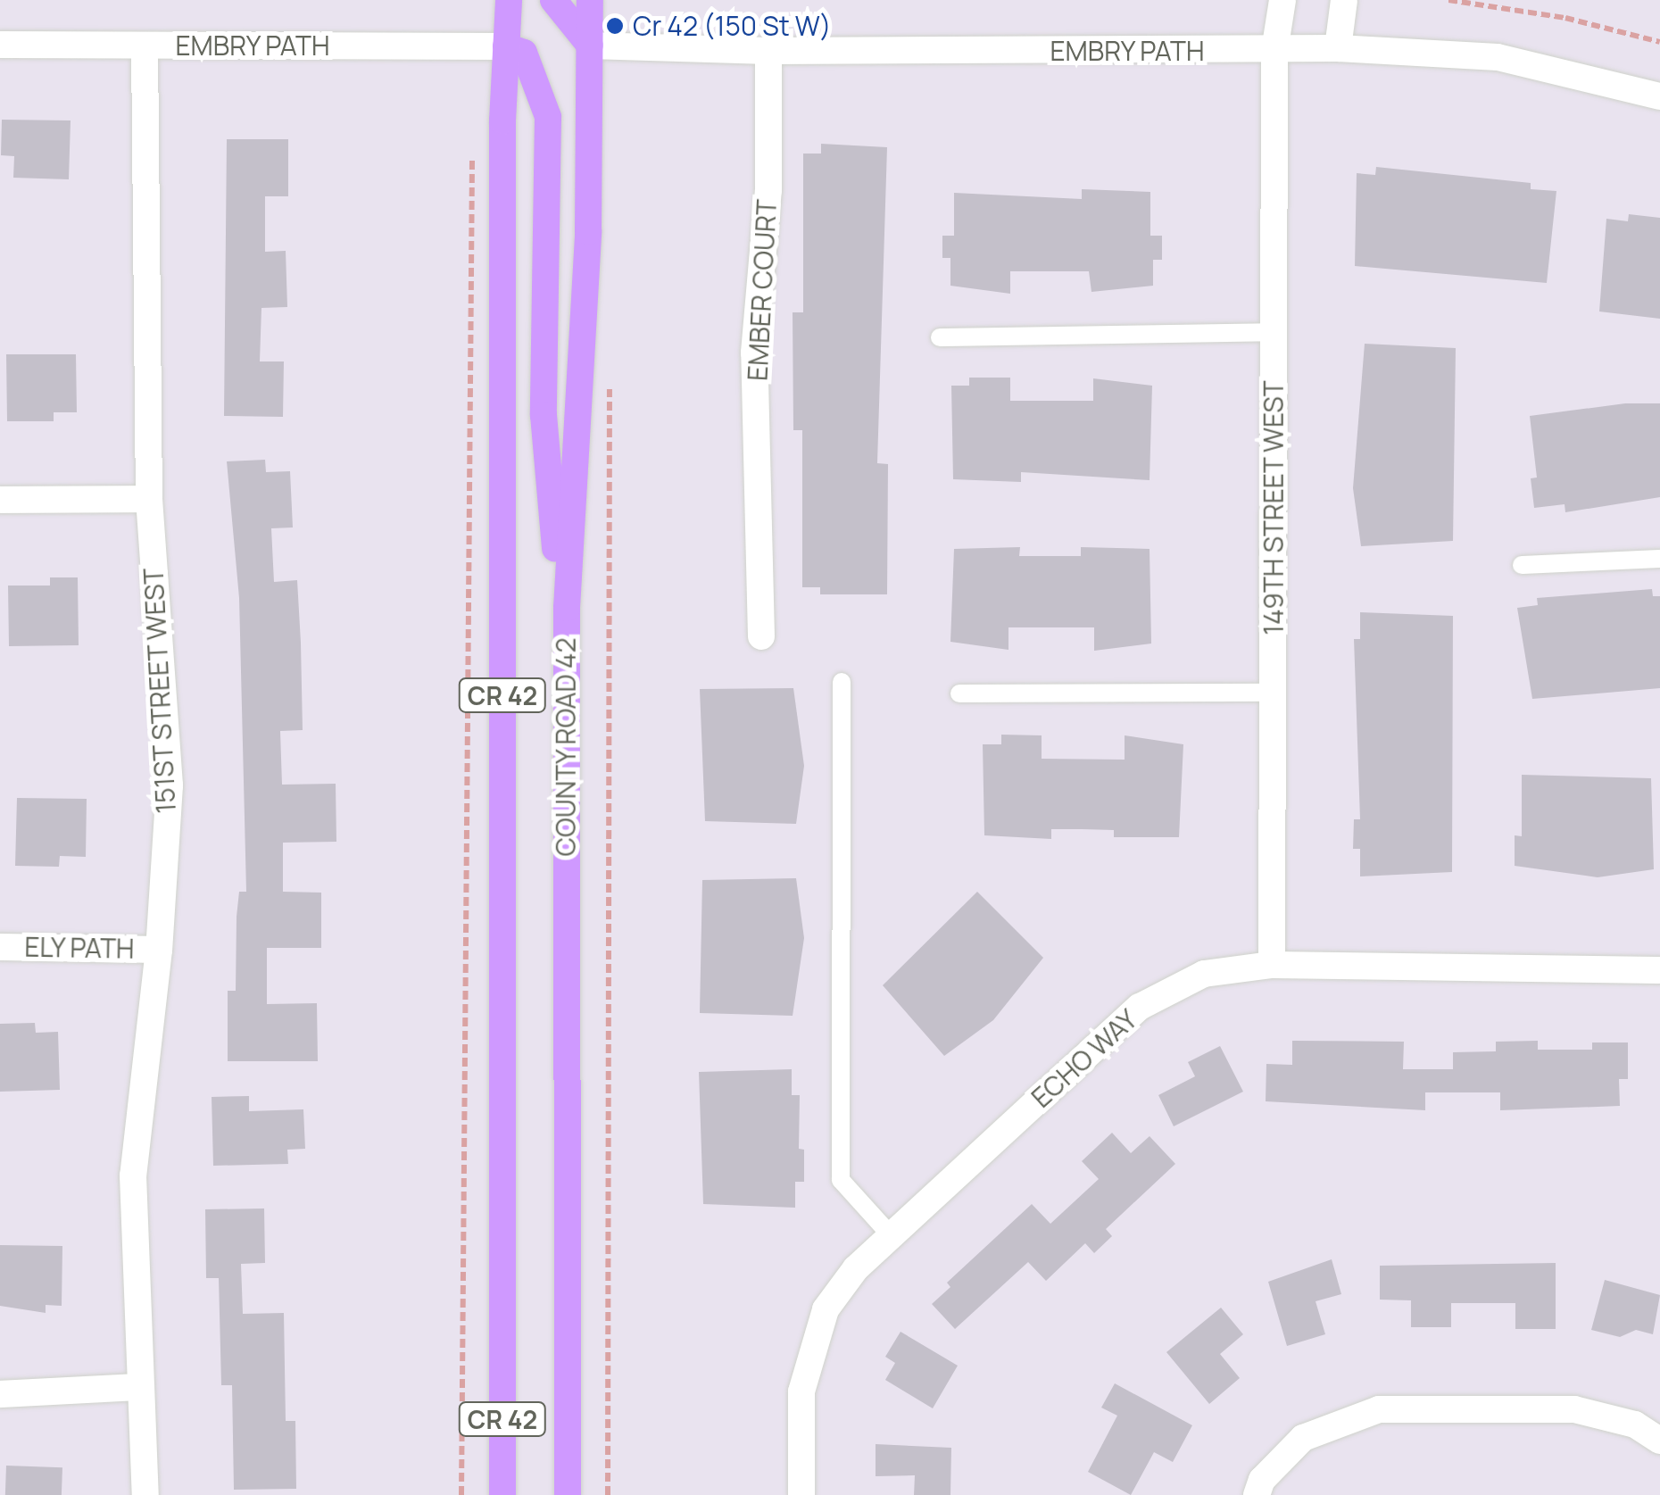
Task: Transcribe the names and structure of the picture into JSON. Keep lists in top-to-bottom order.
{
  "streets": {
    "highway": ["CR 42", "COUNTY ROAD 42"],
    "street": [
      "EMBRY PATH",
      "EMBER COURT",
      "149TH STREET WEST",
      "151ST STREET WEST",
      "ELY PATH",
      "ECHO WAY"
    ]
  },
  "crossings": [
    ["EMBRY PATH", "EMBER COURT"],
    ["EMBRY PATH", "149TH STREET WEST"],
    ["EMBRY PATH", "151ST STREET WEST"],
    ["EMBRY PATH", "CR 42"],
    ["EMBRY PATH", "COUNTY ROAD 42"],
    ["149TH STREET WEST", "ECHO WAY"],
    ["151ST STREET WEST", "ELY PATH"]
  ],
  "places": ["Cr 42 (150 St W)"]
}
